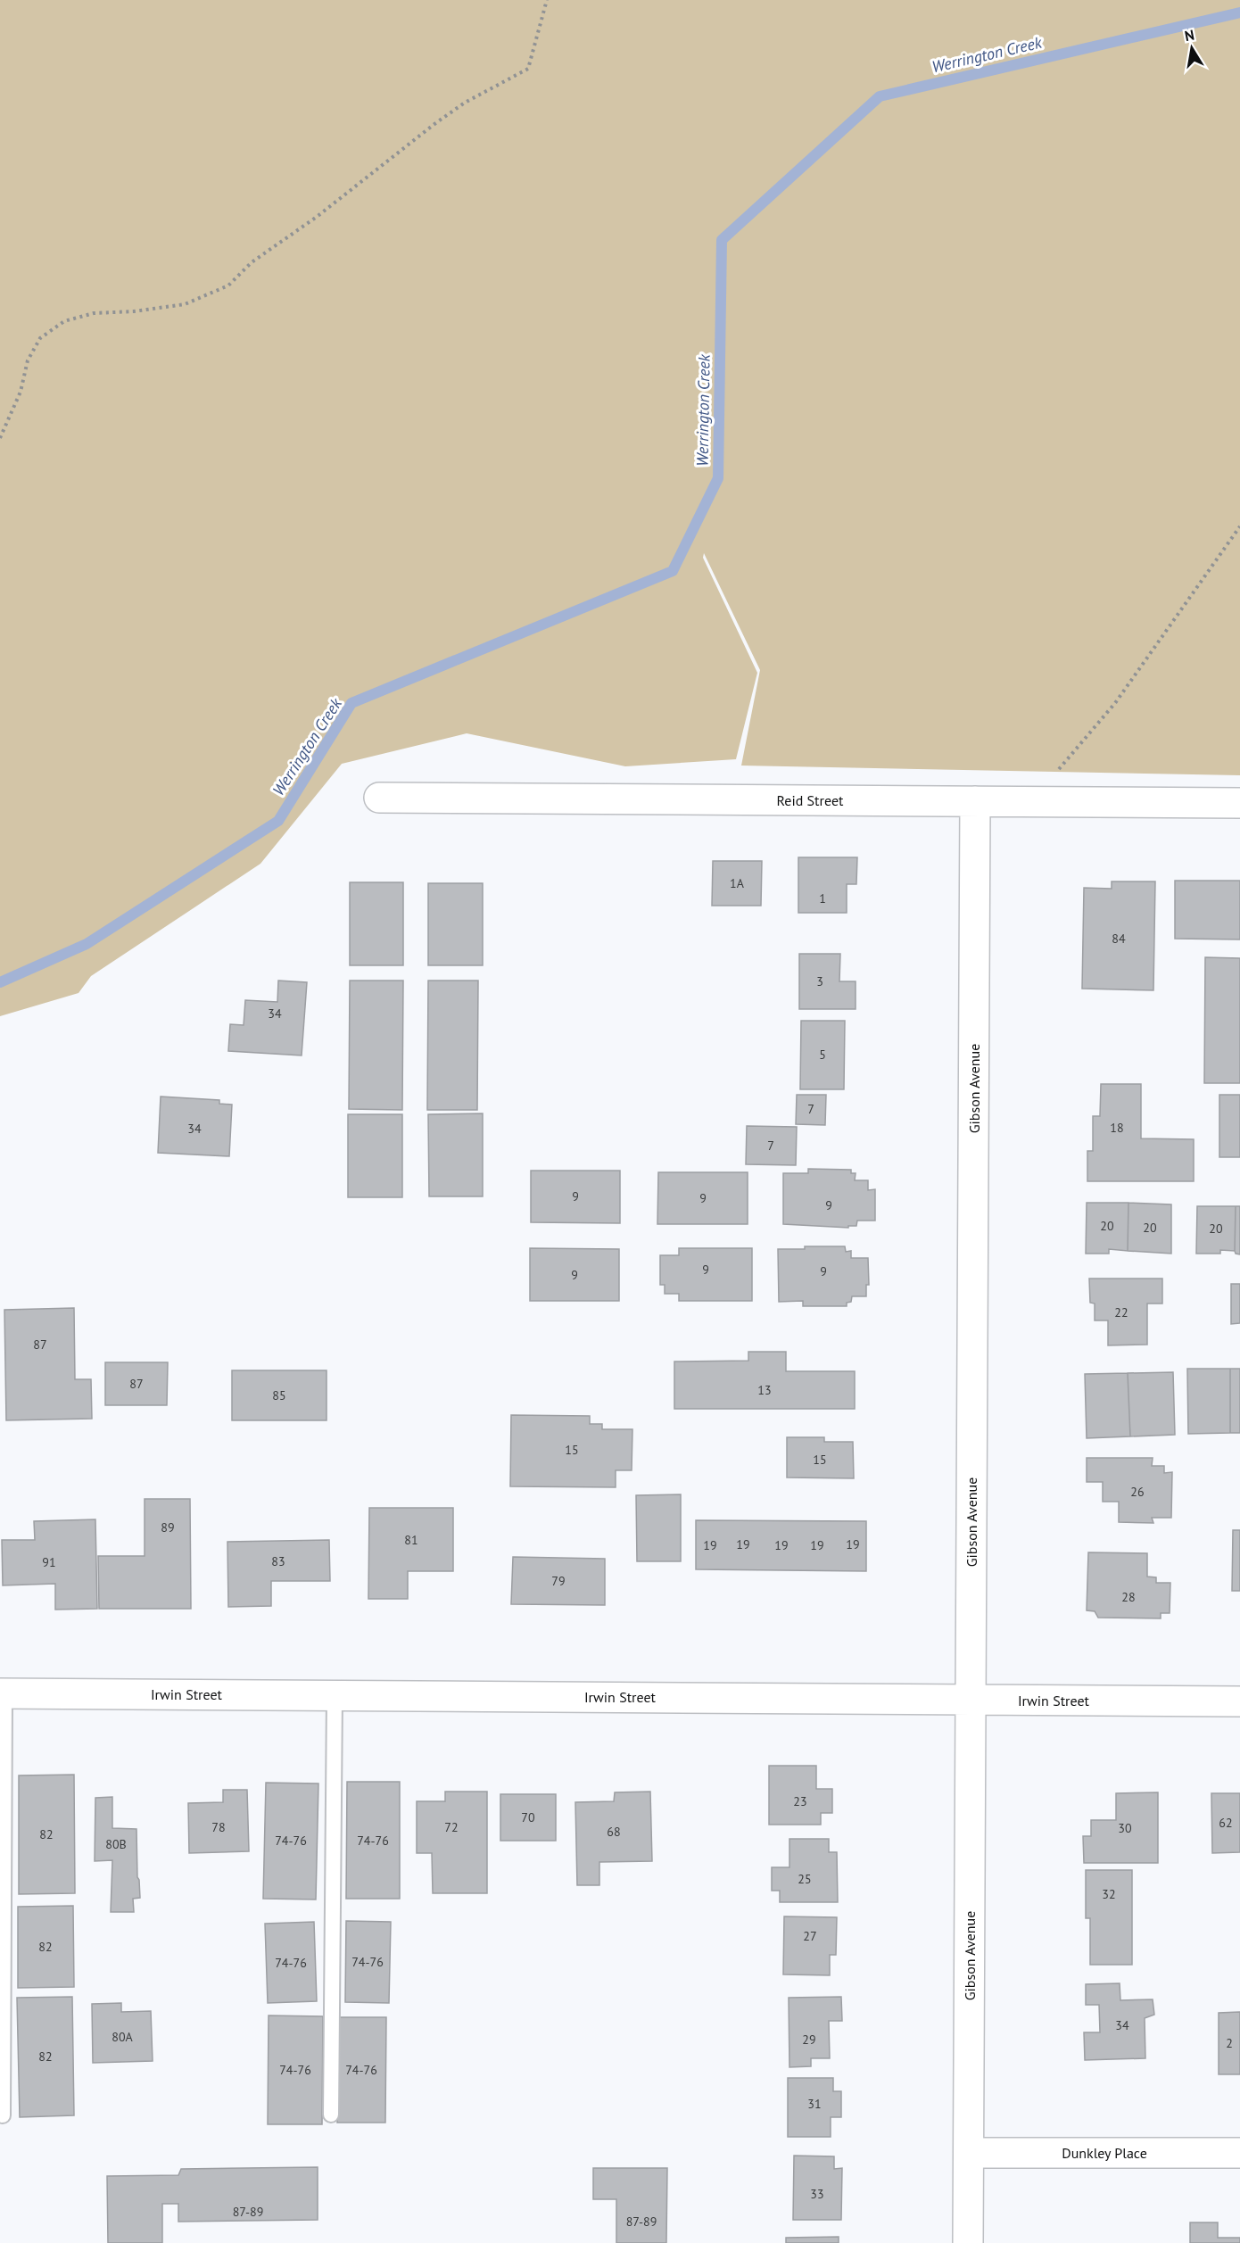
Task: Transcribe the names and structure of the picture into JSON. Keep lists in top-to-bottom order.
{
  "streets": {
    "street": [
      "Reid Street",
      "Gibson Avenue",
      "Irwin Street",
      "Dunkley Place"
    ]
  },
  "crossings": [
    ["Reid Street", "Gibson Avenue"],
    ["Gibson Avenue", "Irwin Street"],
    ["Gibson Avenue", "Dunkley Place"]
  ],
  "water": ["Werrington Creek"],
  "house_numbers": [
    "1A",
    "1",
    "84",
    "3",
    "34",
    "5",
    "7",
    "18",
    "34",
    "7",
    "9",
    "9",
    "9",
    "20",
    "20",
    "20",
    "9",
    "9",
    "9",
    "22",
    "87",
    "87",
    "13",
    "85",
    "15",
    "15",
    "26",
    "89",
    "81",
    "19",
    "19",
    "19",
    "19",
    "19",
    "83",
    "91",
    "79",
    "28",
    "23",
    "70",
    "62",
    "78",
    "72",
    "30",
    "68",
    "82",
    "74-76",
    "74-76",
    "80B",
    "25",
    "32",
    "27",
    "82",
    "74-76",
    "74-76",
    "34",
    "80A",
    "29",
    "2",
    "82",
    "74-76",
    "74-76",
    "31",
    "33",
    "87-89",
    "87-89"
  ],
  "north": "top"
}
